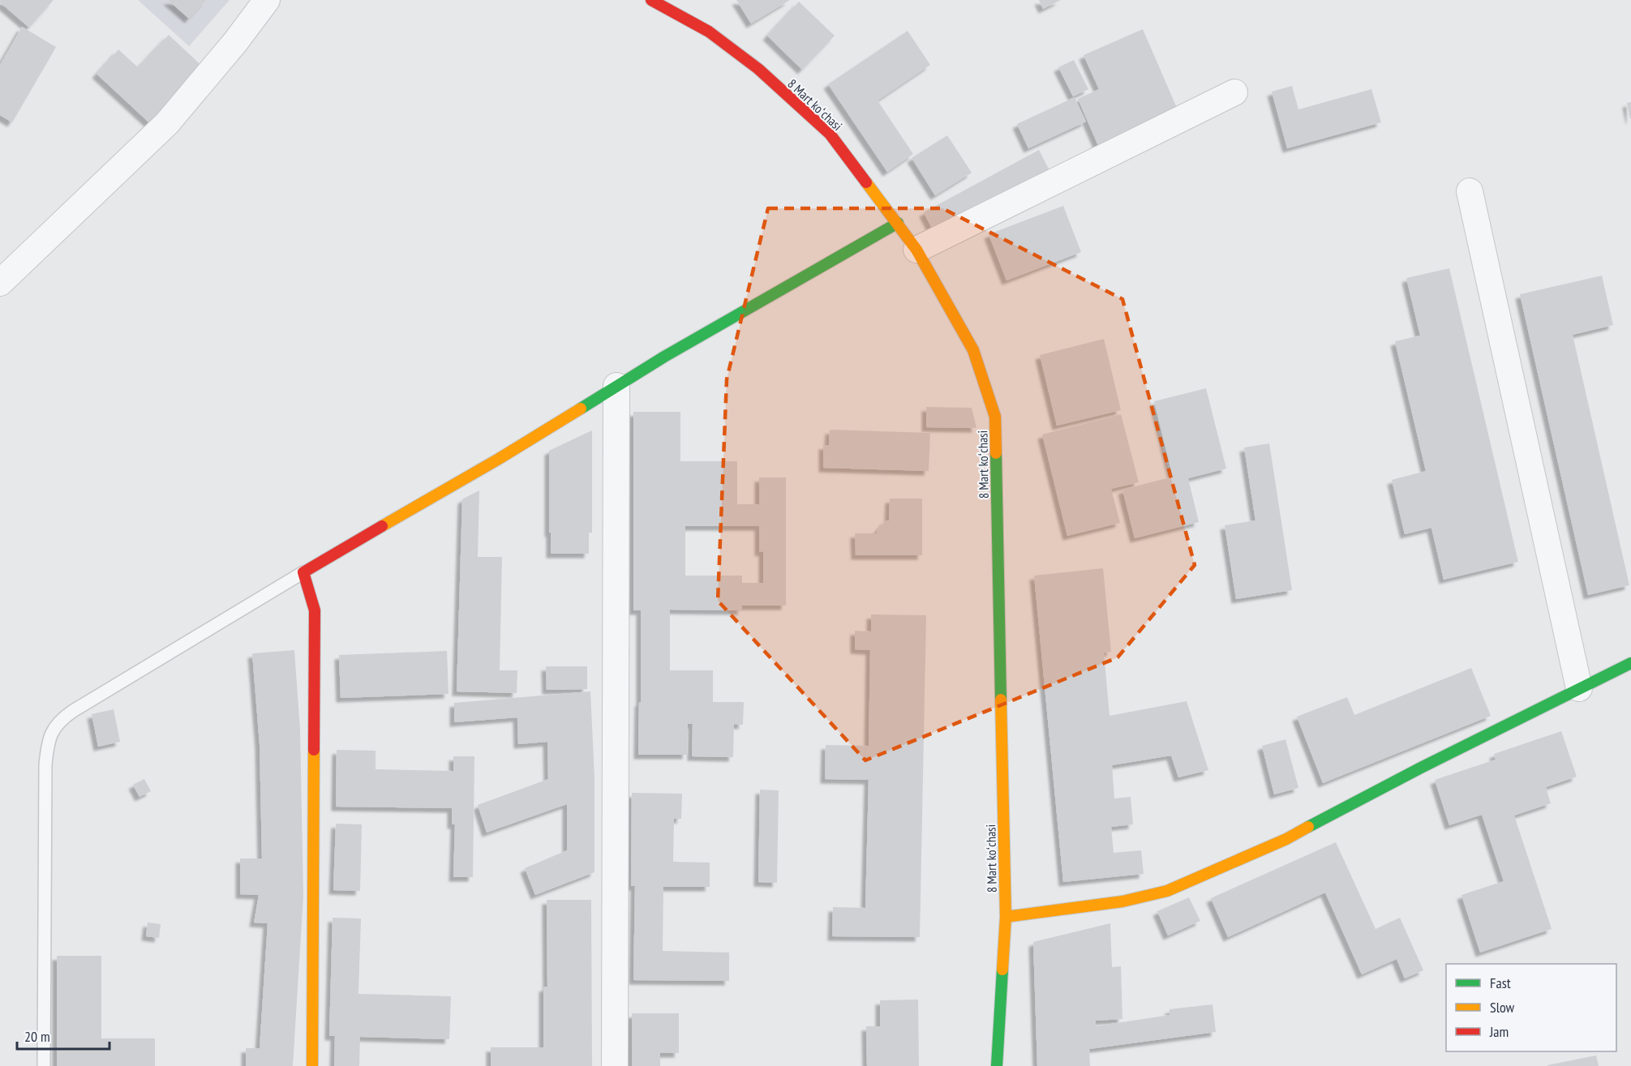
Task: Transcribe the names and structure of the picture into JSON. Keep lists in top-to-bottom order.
{
  "streets": {
    "street": ["8 Mart koʻchasi"]
  },
  "legend": ["Fast", "Slow", "Jam"],
  "scale_bar": "20 m"
}
